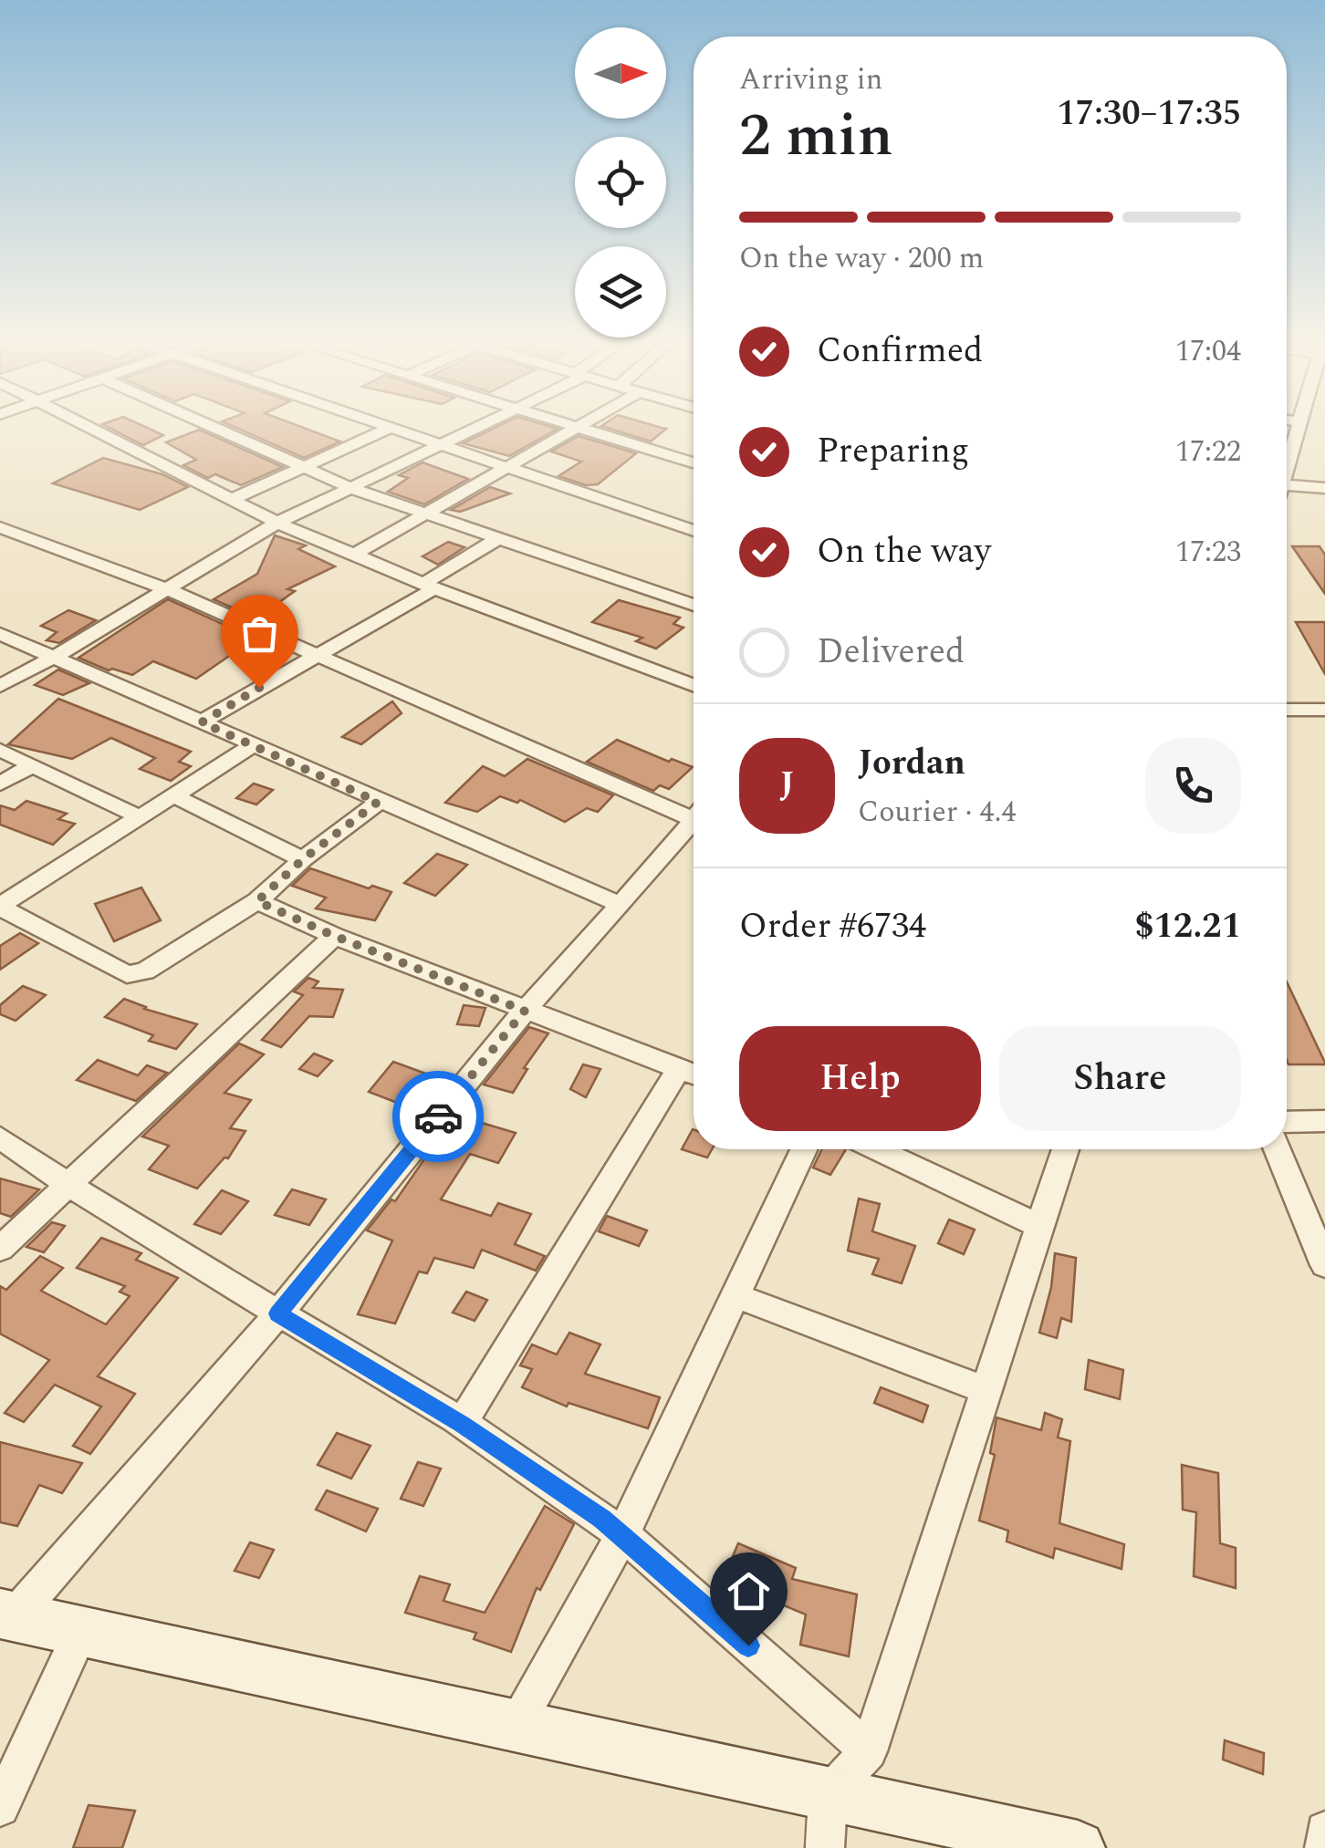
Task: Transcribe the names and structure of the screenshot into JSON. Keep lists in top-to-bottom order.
{
  "north": "right",
  "page": {
    "heading": ["2 min", "Arriving in", "17:30–17:35"],
    "panel": [
      "Jordan",
      "Courier · 4.4",
      "Order #6734",
      "$12.21"
    ],
    "bar": "On the way · 200 m",
    "list": [
      ["Confirmed", "17:04"],
      ["Preparing", "17:22"],
      ["On the way", "17:23"],
      "Delivered"
    ],
    "round": "J",
    "buttons": ["Help", "Share"]
  }
}
